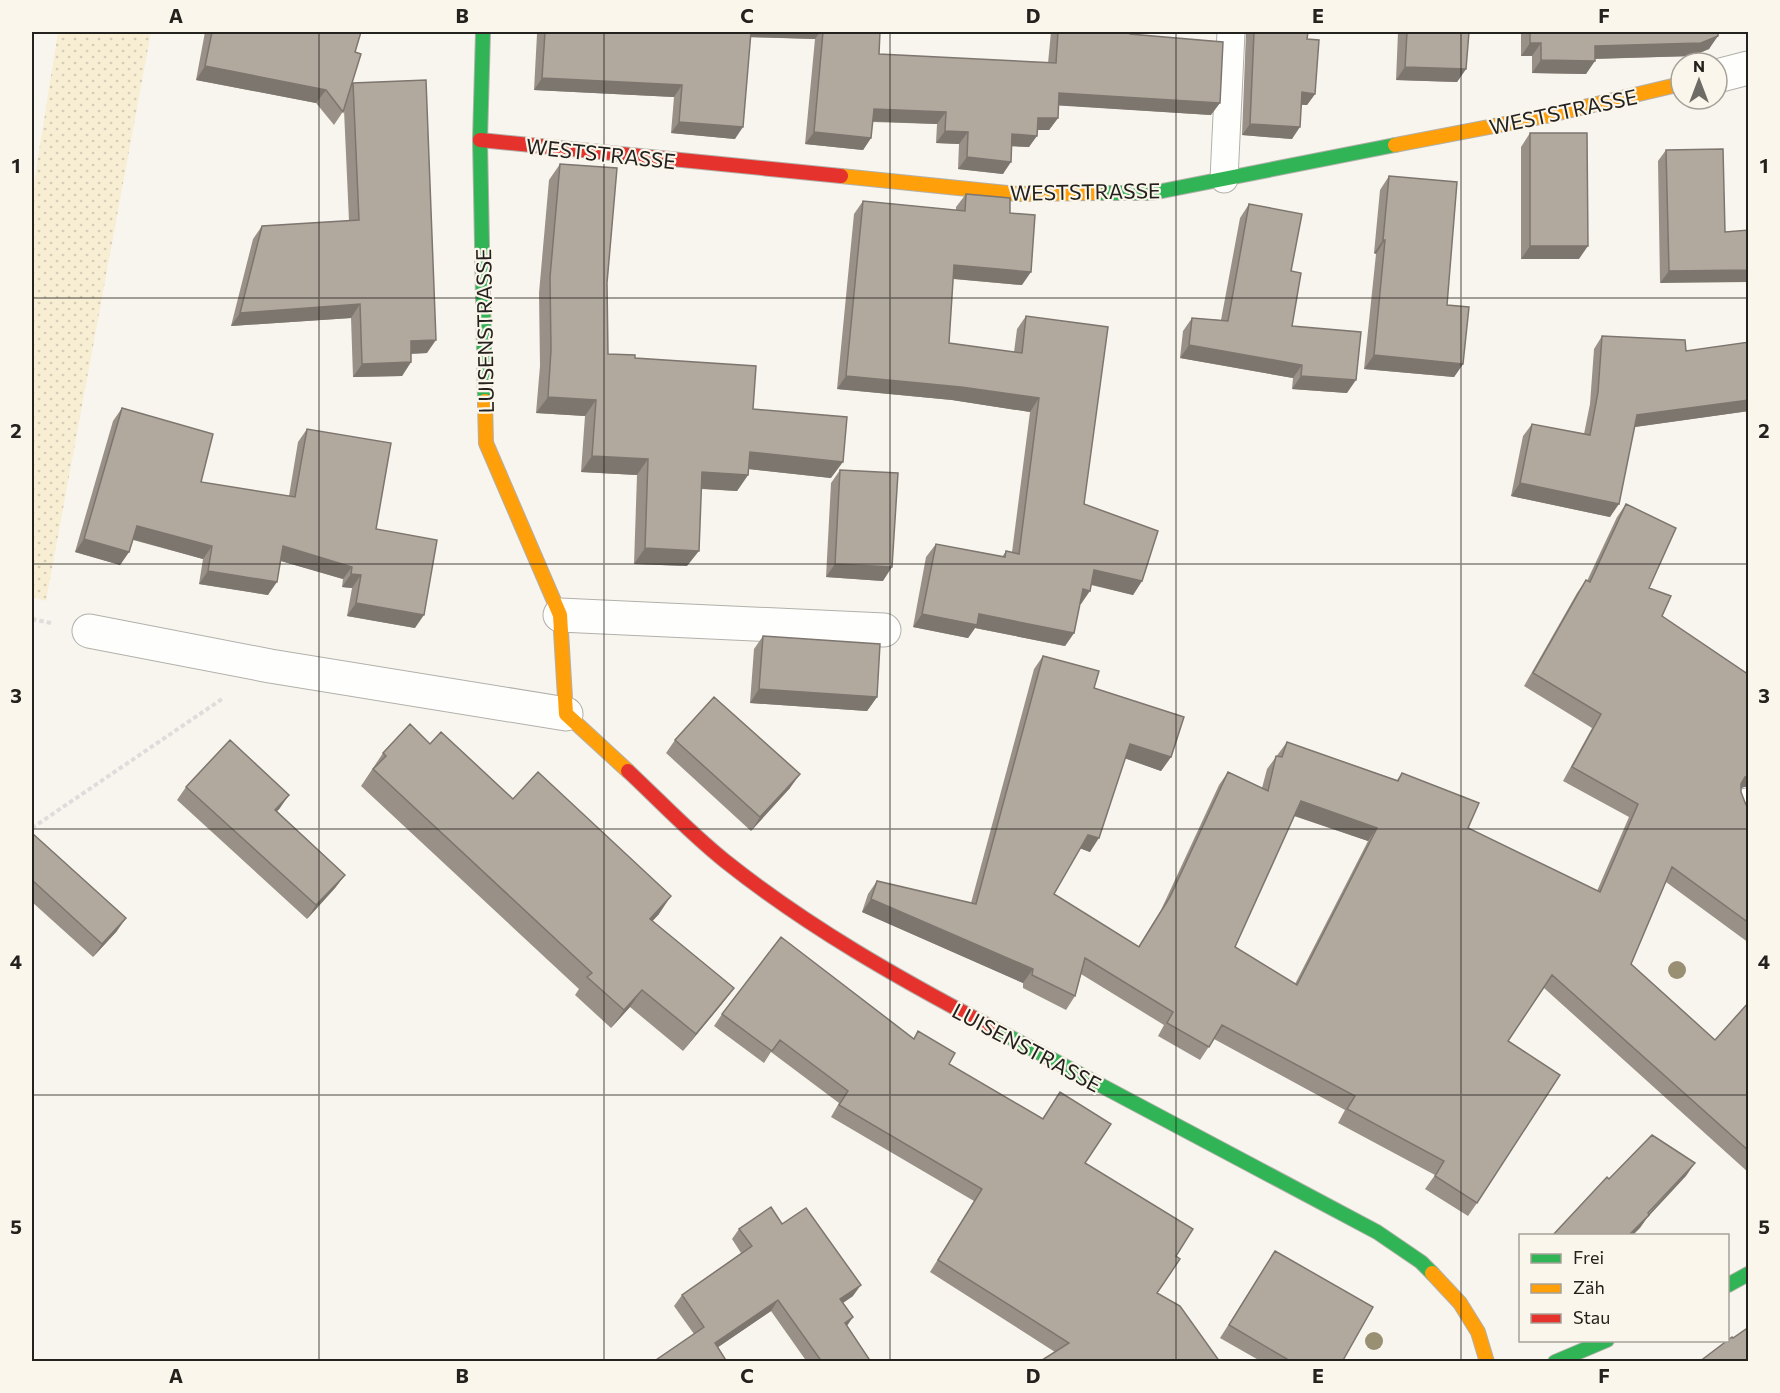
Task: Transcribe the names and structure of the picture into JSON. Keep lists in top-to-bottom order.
{
  "streets": {
    "street": ["WESTSTRASSE", "LUISENSTRASSE"]
  },
  "crossings": [
    ["WESTSTRASSE", "LUISENSTRASSE"]
  ],
  "legend": ["Frei", "Zäh", "Stau"],
  "north": "top",
  "grid": {
    "columns": [
      "A",
      "B",
      "C",
      "D",
      "E",
      "F"
    ],
    "rows": [
      "1",
      "2",
      "3",
      "4",
      "5"
    ]
  }
}
